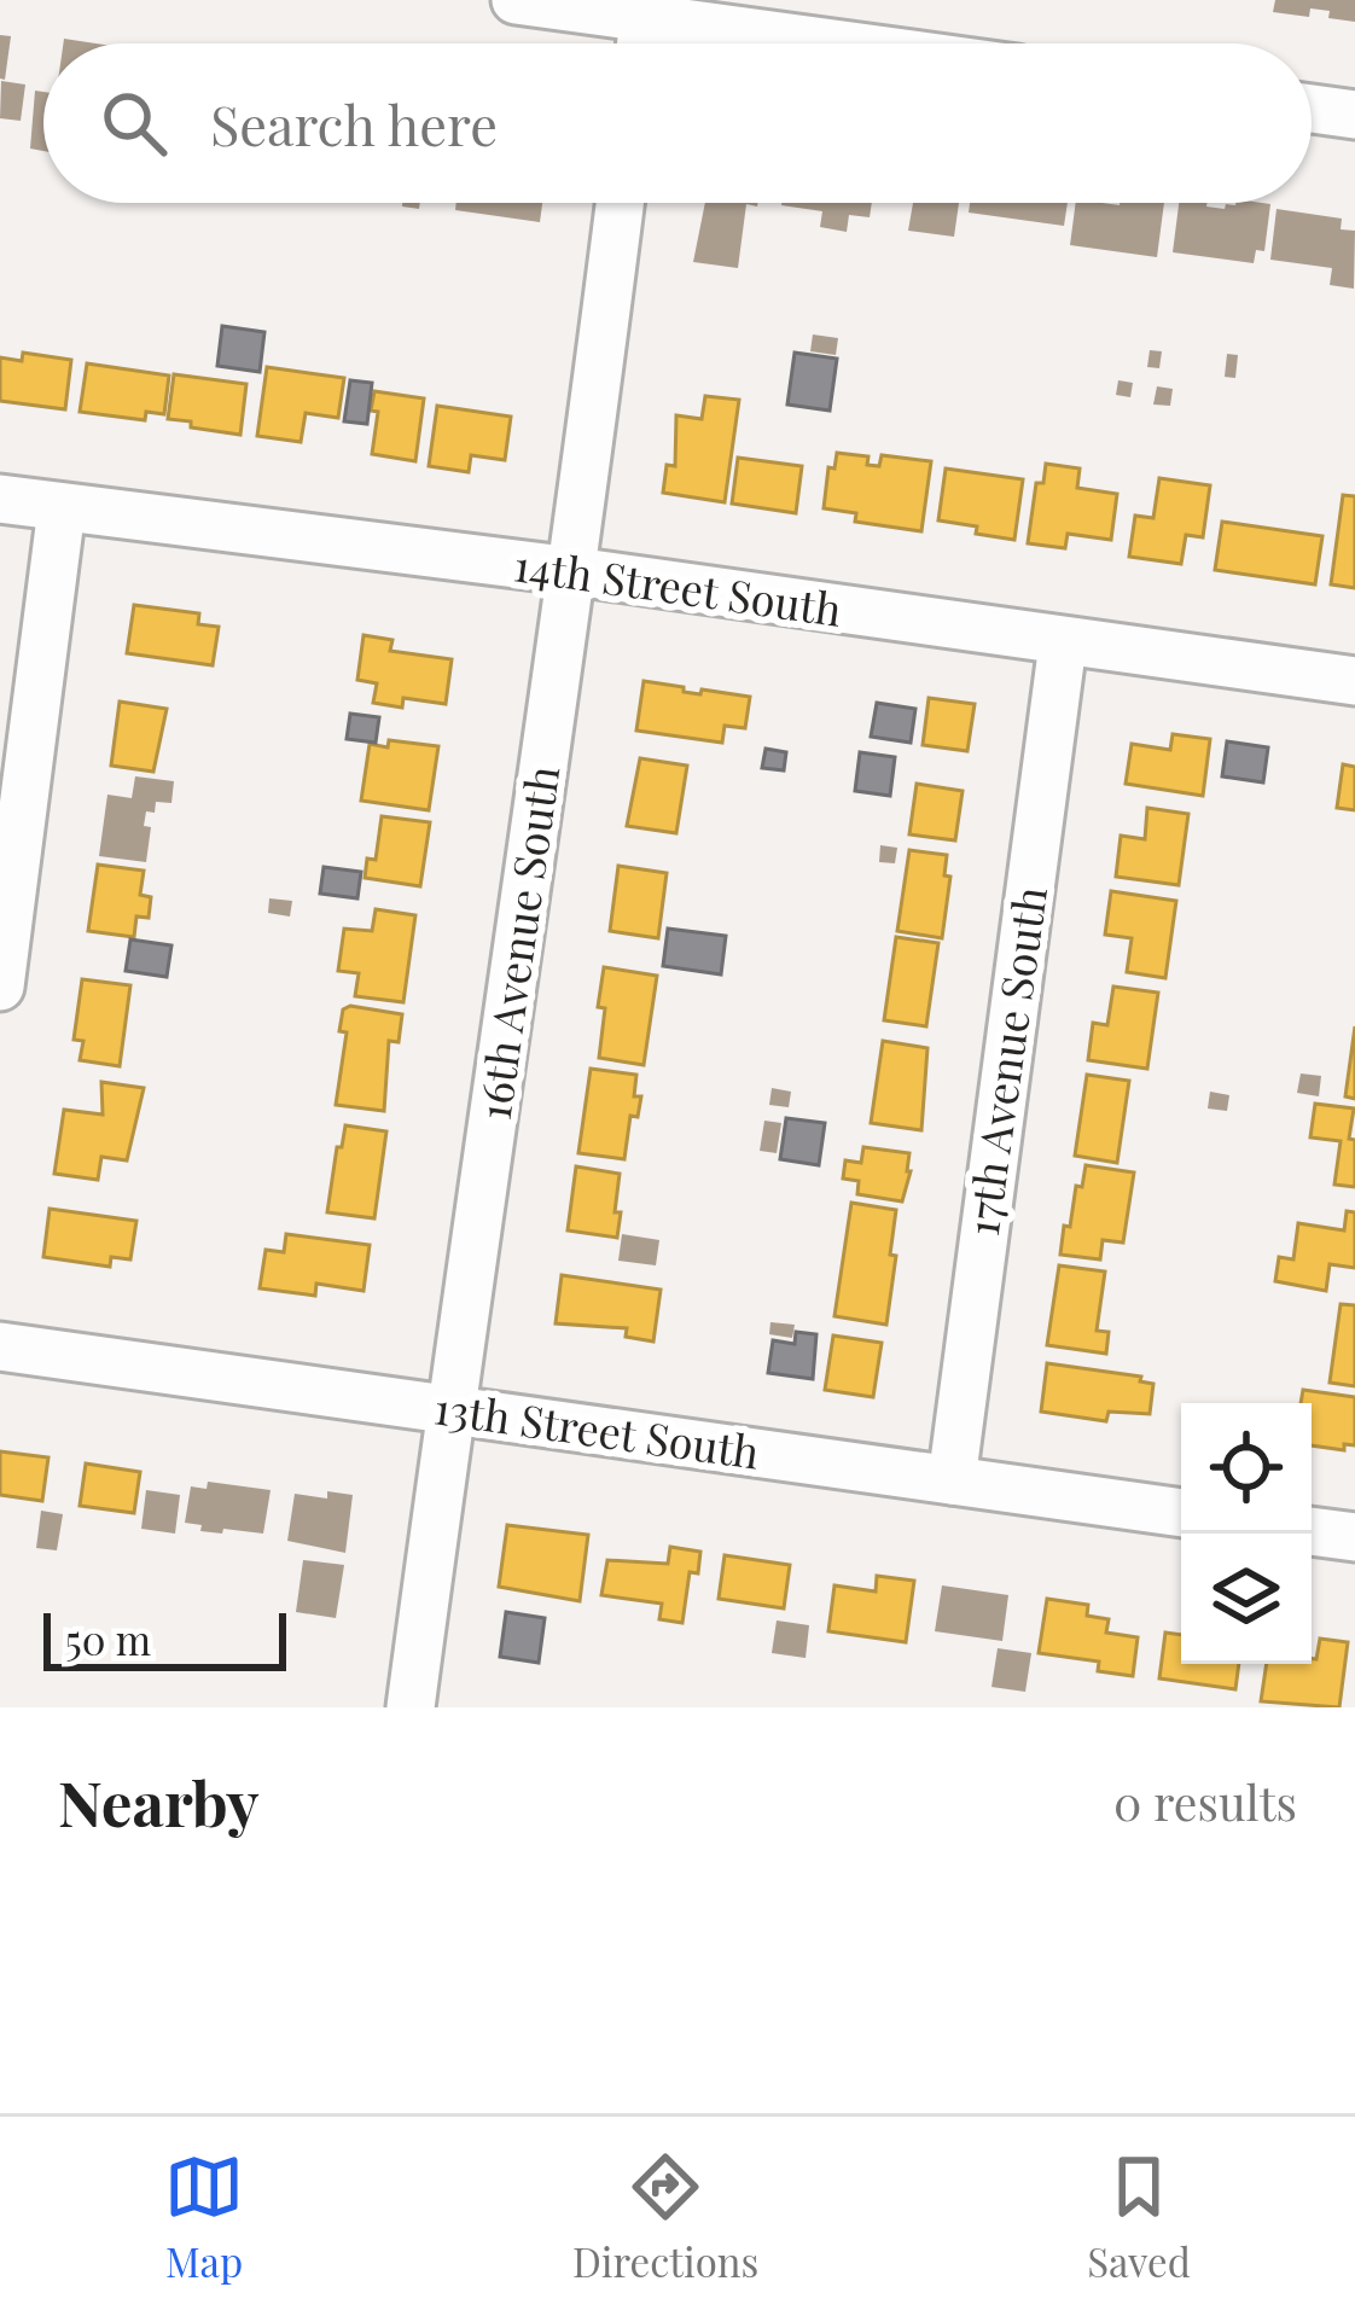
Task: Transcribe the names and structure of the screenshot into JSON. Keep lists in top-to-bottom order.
{
  "streets": {
    "street": [
      "14th Street South",
      "16th Avenue South",
      "17th Avenue South",
      "13th Street South"
    ]
  },
  "crossings": [
    ["14th Street South", "16th Avenue South"],
    ["14th Street South", "17th Avenue South"],
    ["16th Avenue South", "13th Street South"],
    ["17th Avenue South", "13th Street South"]
  ],
  "scale_bar": "50 m",
  "page": {
    "search": "Search here",
    "scale": "50 m",
    "heading": ["Nearby", "0 results"],
    "nav": ["Map", "Directions", "Saved"]
  }
}
